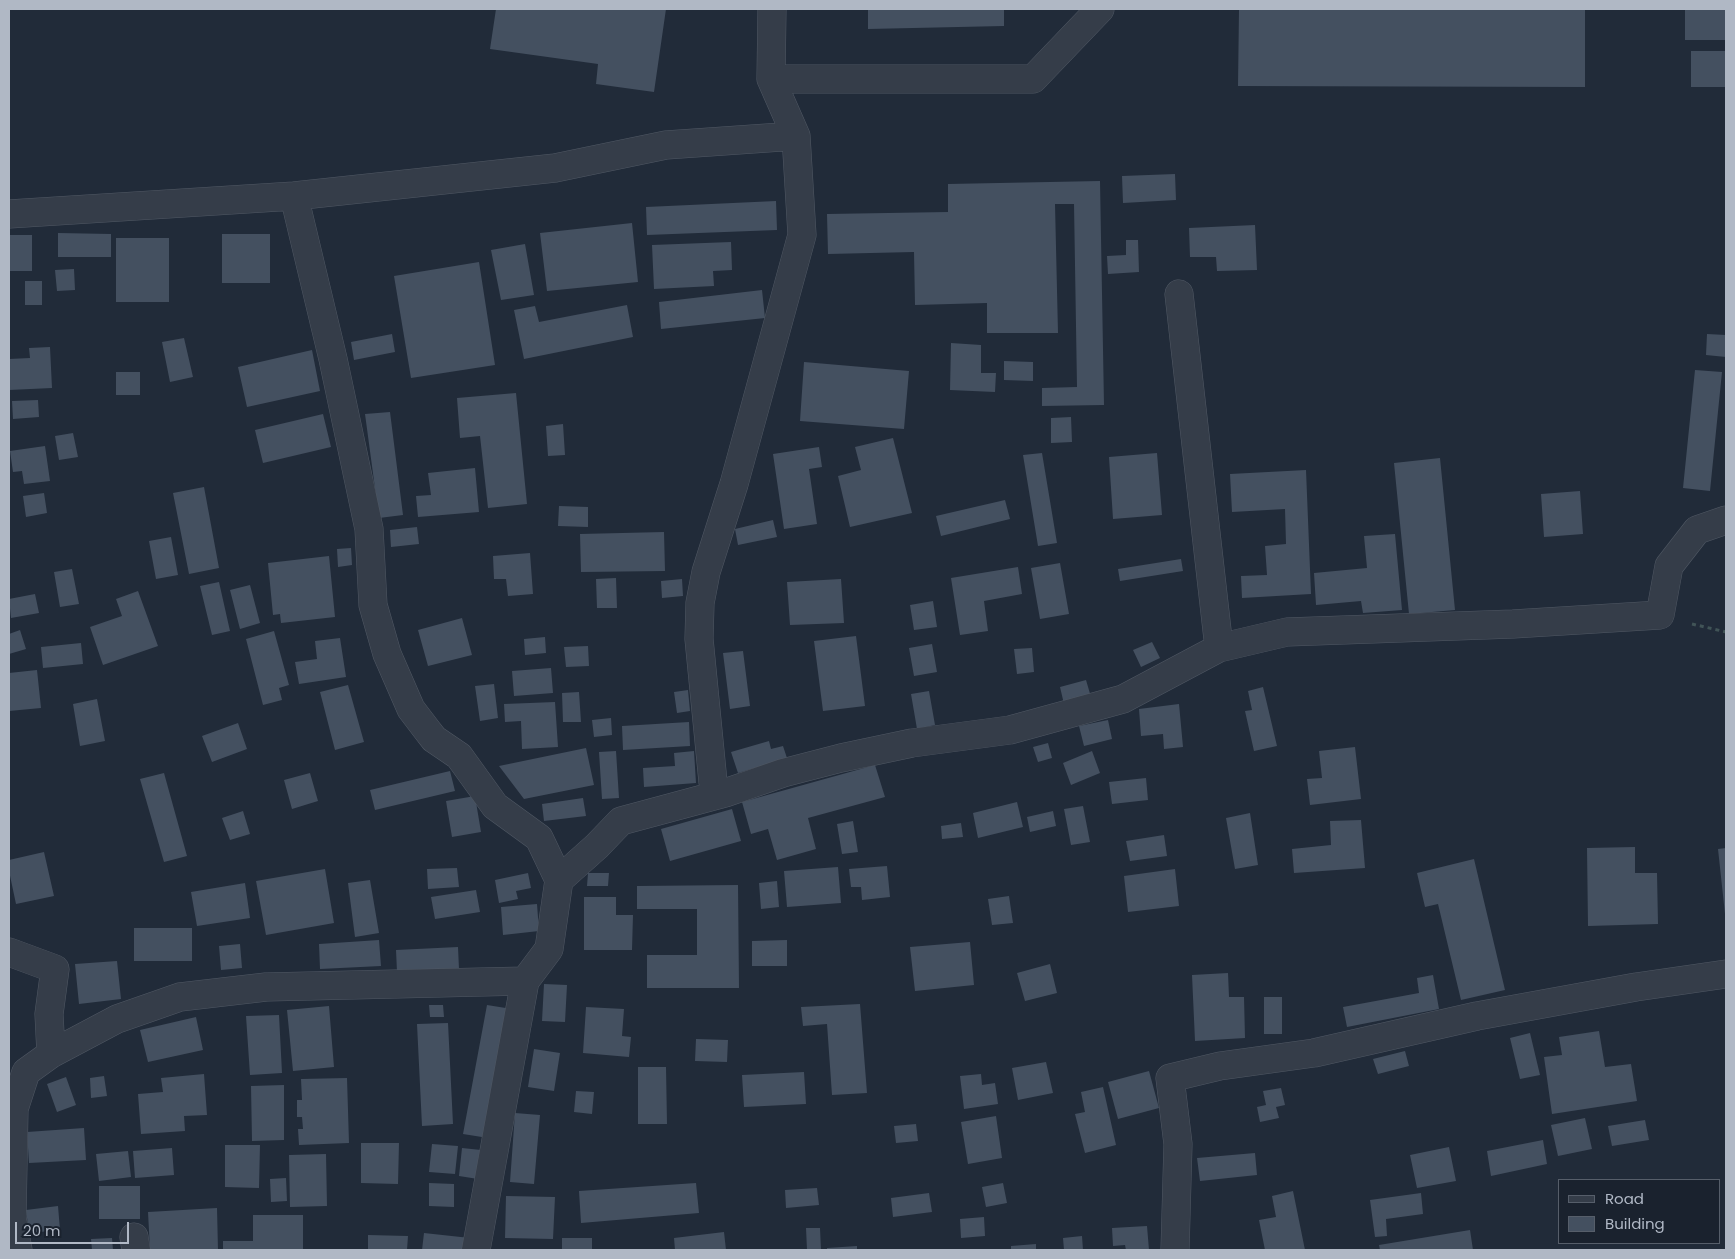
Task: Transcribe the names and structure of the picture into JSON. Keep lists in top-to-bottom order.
{
  "legend": ["Road", "Building"],
  "scale_bar": "20 m"
}
